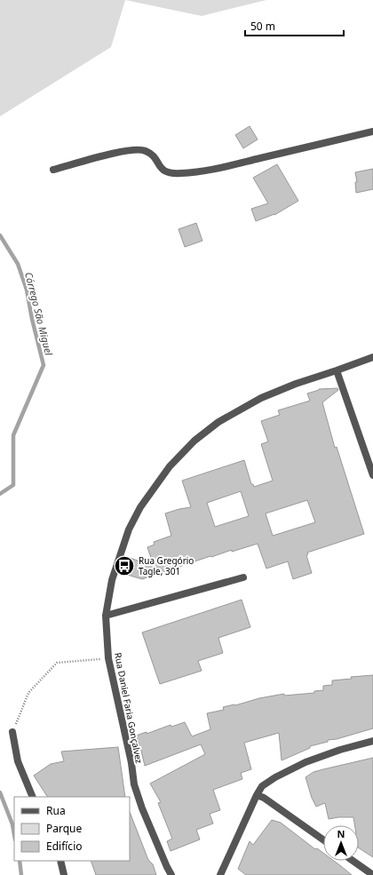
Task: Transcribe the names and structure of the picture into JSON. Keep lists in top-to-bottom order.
{
  "streets": {
    "street": ["Rua Daniel Faria Gonçalvez"]
  },
  "water": ["Córrego São Miguel"],
  "places": {
    "bus stop": ["Rua Gregório Tagle, 301"]
  },
  "legend": ["Rua", "Parque", "Edifício"],
  "scale_bar": "50 m",
  "north": "top"
}
